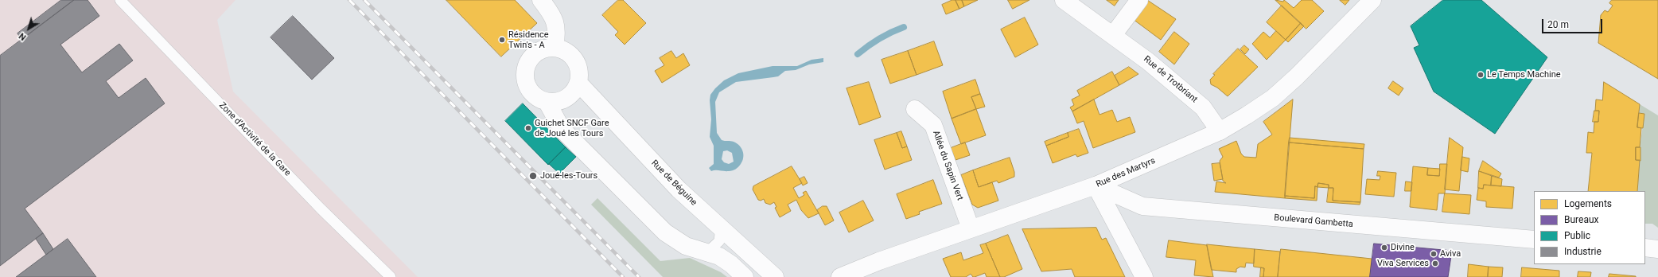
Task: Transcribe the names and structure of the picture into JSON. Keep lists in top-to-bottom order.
{
  "streets": {
    "street": [
      "Rue de Trotbriant",
      "Allée du Sapin Vert",
      "Rue des Martyrs",
      "Rue de Béguine",
      "Boulevard Gambetta"
    ],
    "lane": ["Zone d’Activité de la Gare"]
  },
  "crossings": [
    ["Rue de Trotbriant", "Rue des Martyrs"],
    ["Allée du Sapin Vert", "Rue des Martyrs"],
    ["Rue des Martyrs", "Boulevard Gambetta"]
  ],
  "places": [
    "Résidence Twin's - A",
    "Le Temps Machine",
    "Guichet SNCF Gare de Joué les Tours",
    "Joué-les-Tours",
    "Divine",
    "Aviva",
    "Viva Services"
  ],
  "legend": [
    "Logements",
    "Bureaux",
    "Public",
    "Industrie"
  ],
  "scale_bar": "20 m",
  "north": "bottom left"
}
